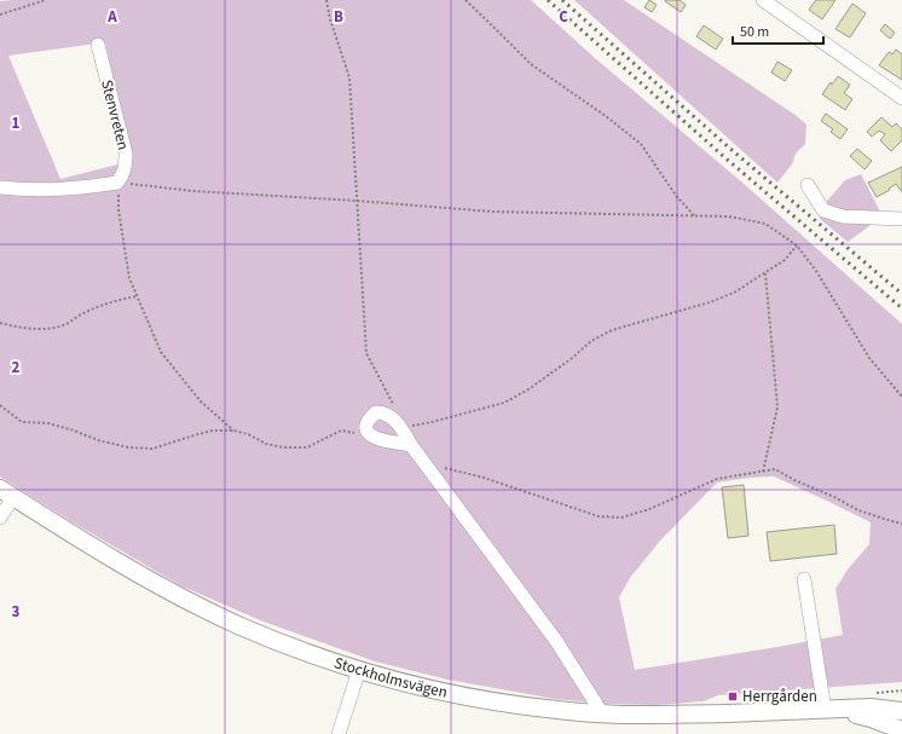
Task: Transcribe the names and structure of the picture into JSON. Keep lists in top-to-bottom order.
{
  "streets": {
    "main road": ["Stockholmsvägen"],
    "street": ["Stenvreten"]
  },
  "places": {
    "transit": ["Herrgården"]
  },
  "scale_bar": "50 m",
  "grid": {
    "columns": ["A", "B", "C"],
    "rows": ["1", "2", "3"]
  }
}
